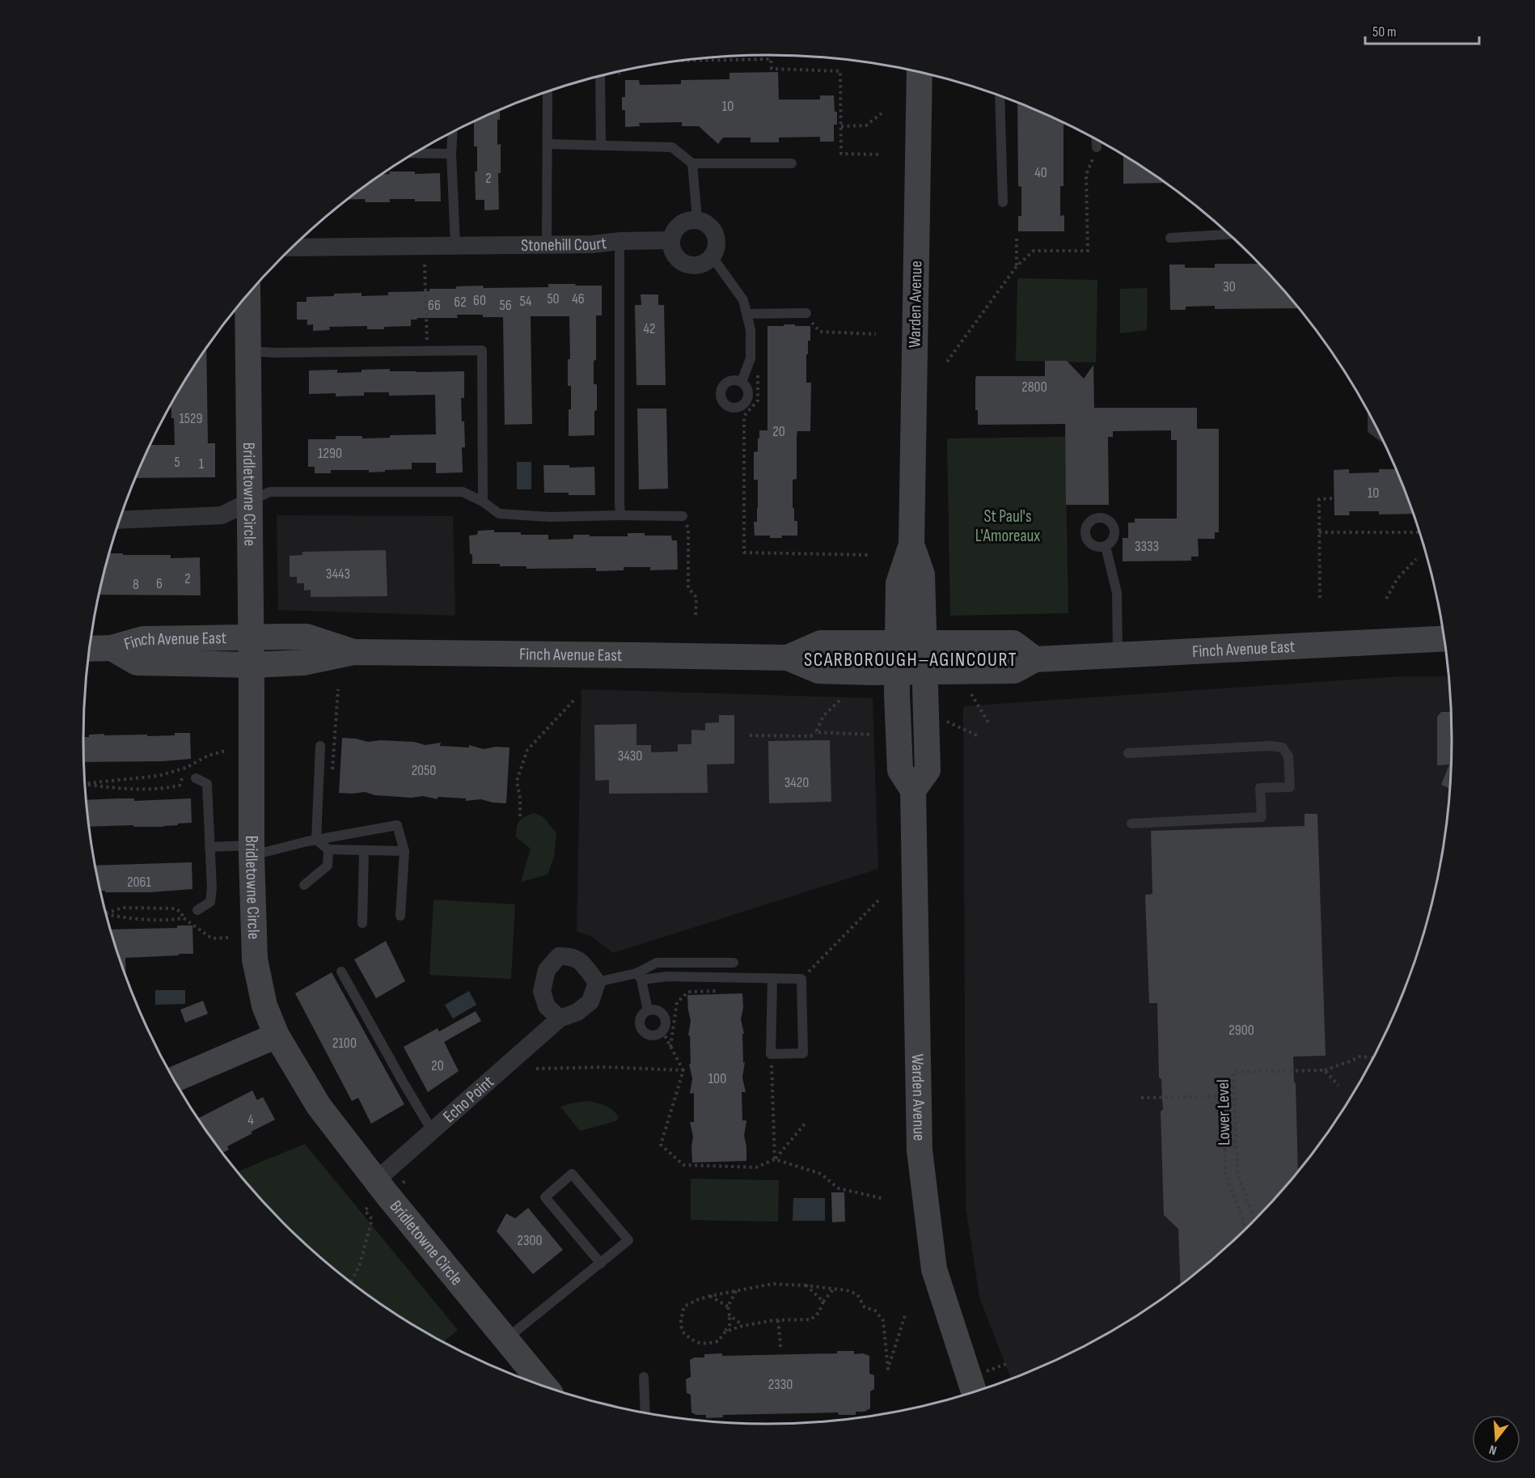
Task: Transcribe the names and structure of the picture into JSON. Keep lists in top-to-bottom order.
{
  "streets": {
    "main road": ["Warden Avenue", "Bridletowne Circle", "Finch Avenue East"],
    "street": ["Stonehill Court", "Echo Point"],
    "path": ["Lower Level"]
  },
  "crossings": [
    ["Warden Avenue", "Finch Avenue East"],
    ["Bridletowne Circle", "Finch Avenue East"],
    ["Bridletowne Circle", "Echo Point"]
  ],
  "districts": ["SCARBOROUGH–AGINCOURT"],
  "parks": ["St Paul's L'Amoreaux"],
  "house_numbers": [
    "10",
    "40",
    "2",
    "30",
    "50",
    "46",
    "60",
    "54",
    "62",
    "66",
    "56",
    "42",
    "2800",
    "1529",
    "20",
    "1290",
    "5",
    "1",
    "10",
    "3333",
    "3443",
    "2",
    "6",
    "8",
    "3430",
    "2050",
    "3420",
    "2061",
    "2900",
    "2100",
    "20",
    "100",
    "4",
    "2300",
    "2330"
  ],
  "scale_bar": "50 m",
  "north": "bottom"
}
